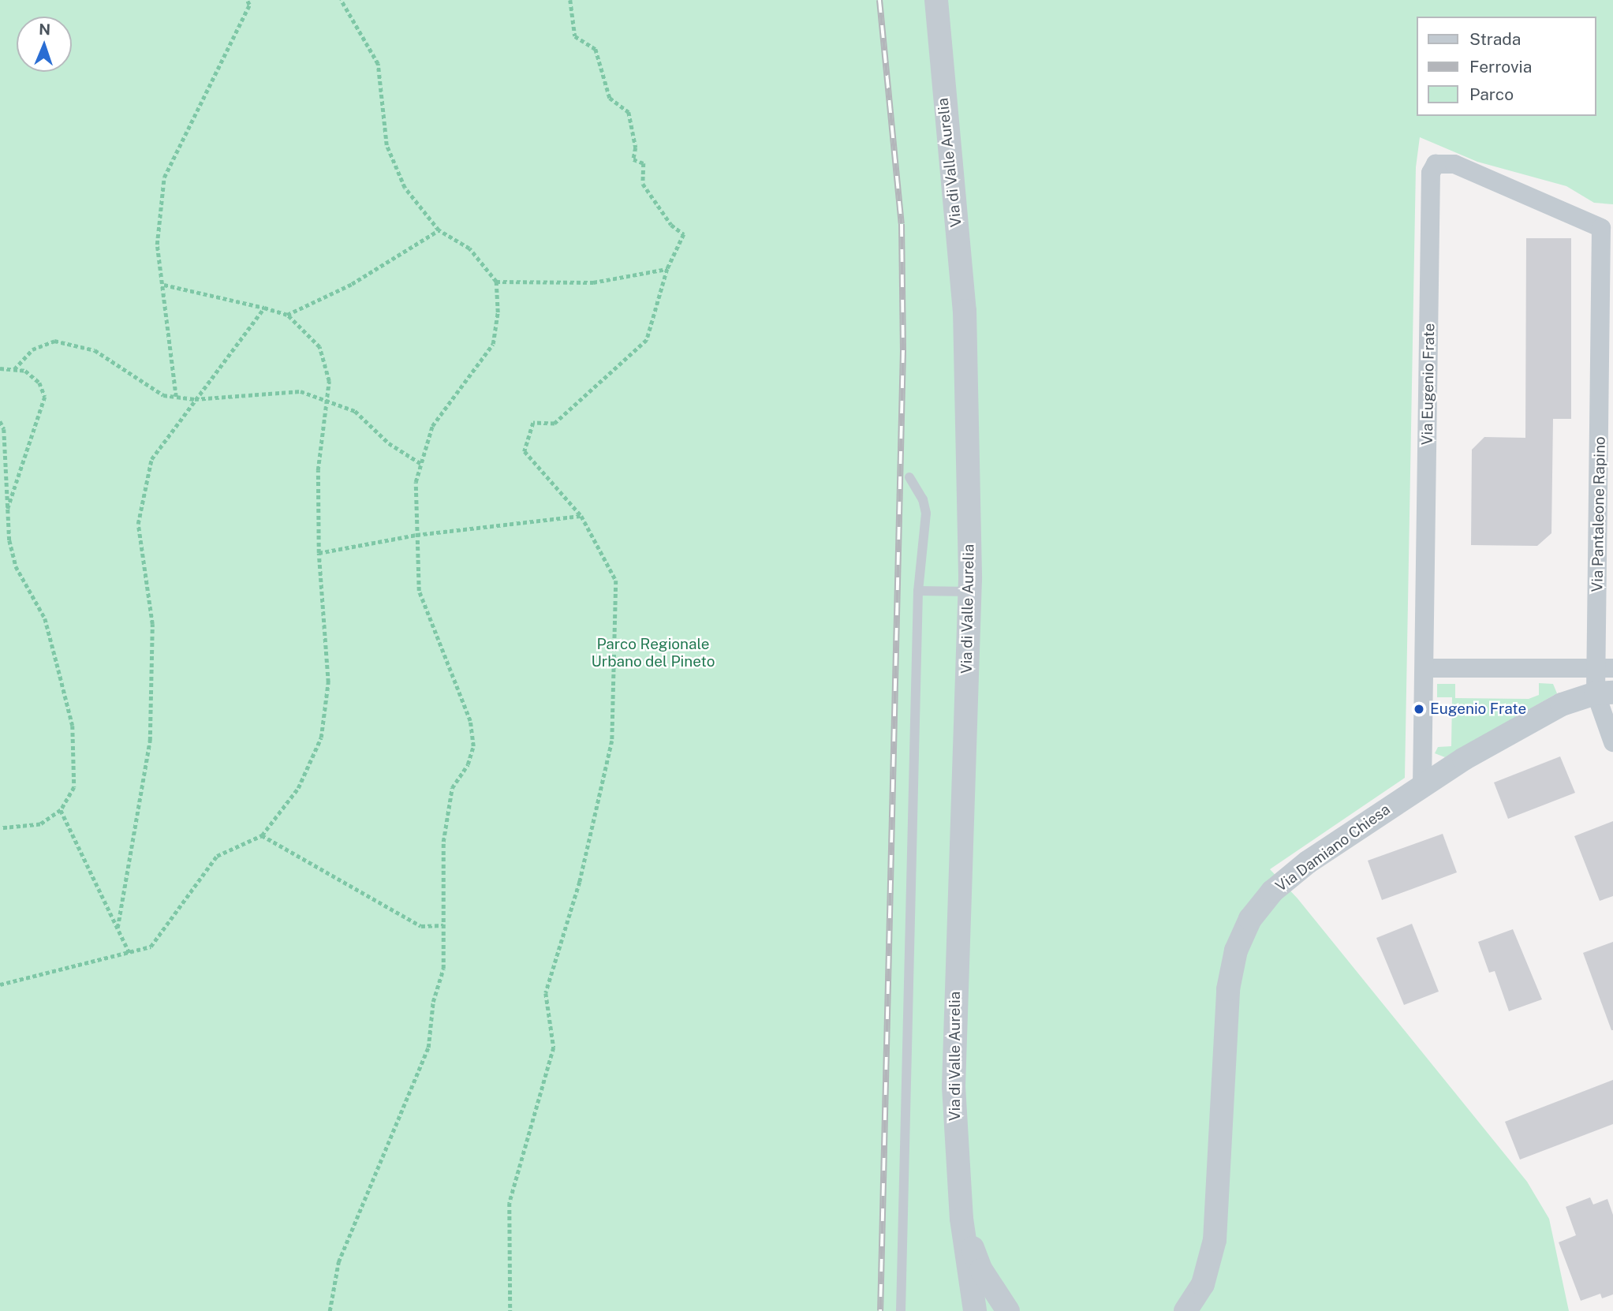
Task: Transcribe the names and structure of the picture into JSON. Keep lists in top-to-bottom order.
{
  "streets": {
    "street": [
      "Via di Valle Aurelia",
      "Via Eugenio Frate",
      "Via Pantaleone Rapino",
      "Via Damiano Chiesa"
    ]
  },
  "crossings": [
    ["Via Eugenio Frate", "Via Pantaleone Rapino"],
    ["Via Eugenio Frate", "Via Damiano Chiesa"],
    ["Via Pantaleone Rapino", "Via Damiano Chiesa"]
  ],
  "parks": ["Parco Regionale Urbano del Pineto"],
  "places": ["Eugenio Frate"],
  "legend": ["Strada", "Ferrovia", "Parco"],
  "north": "top"
}
